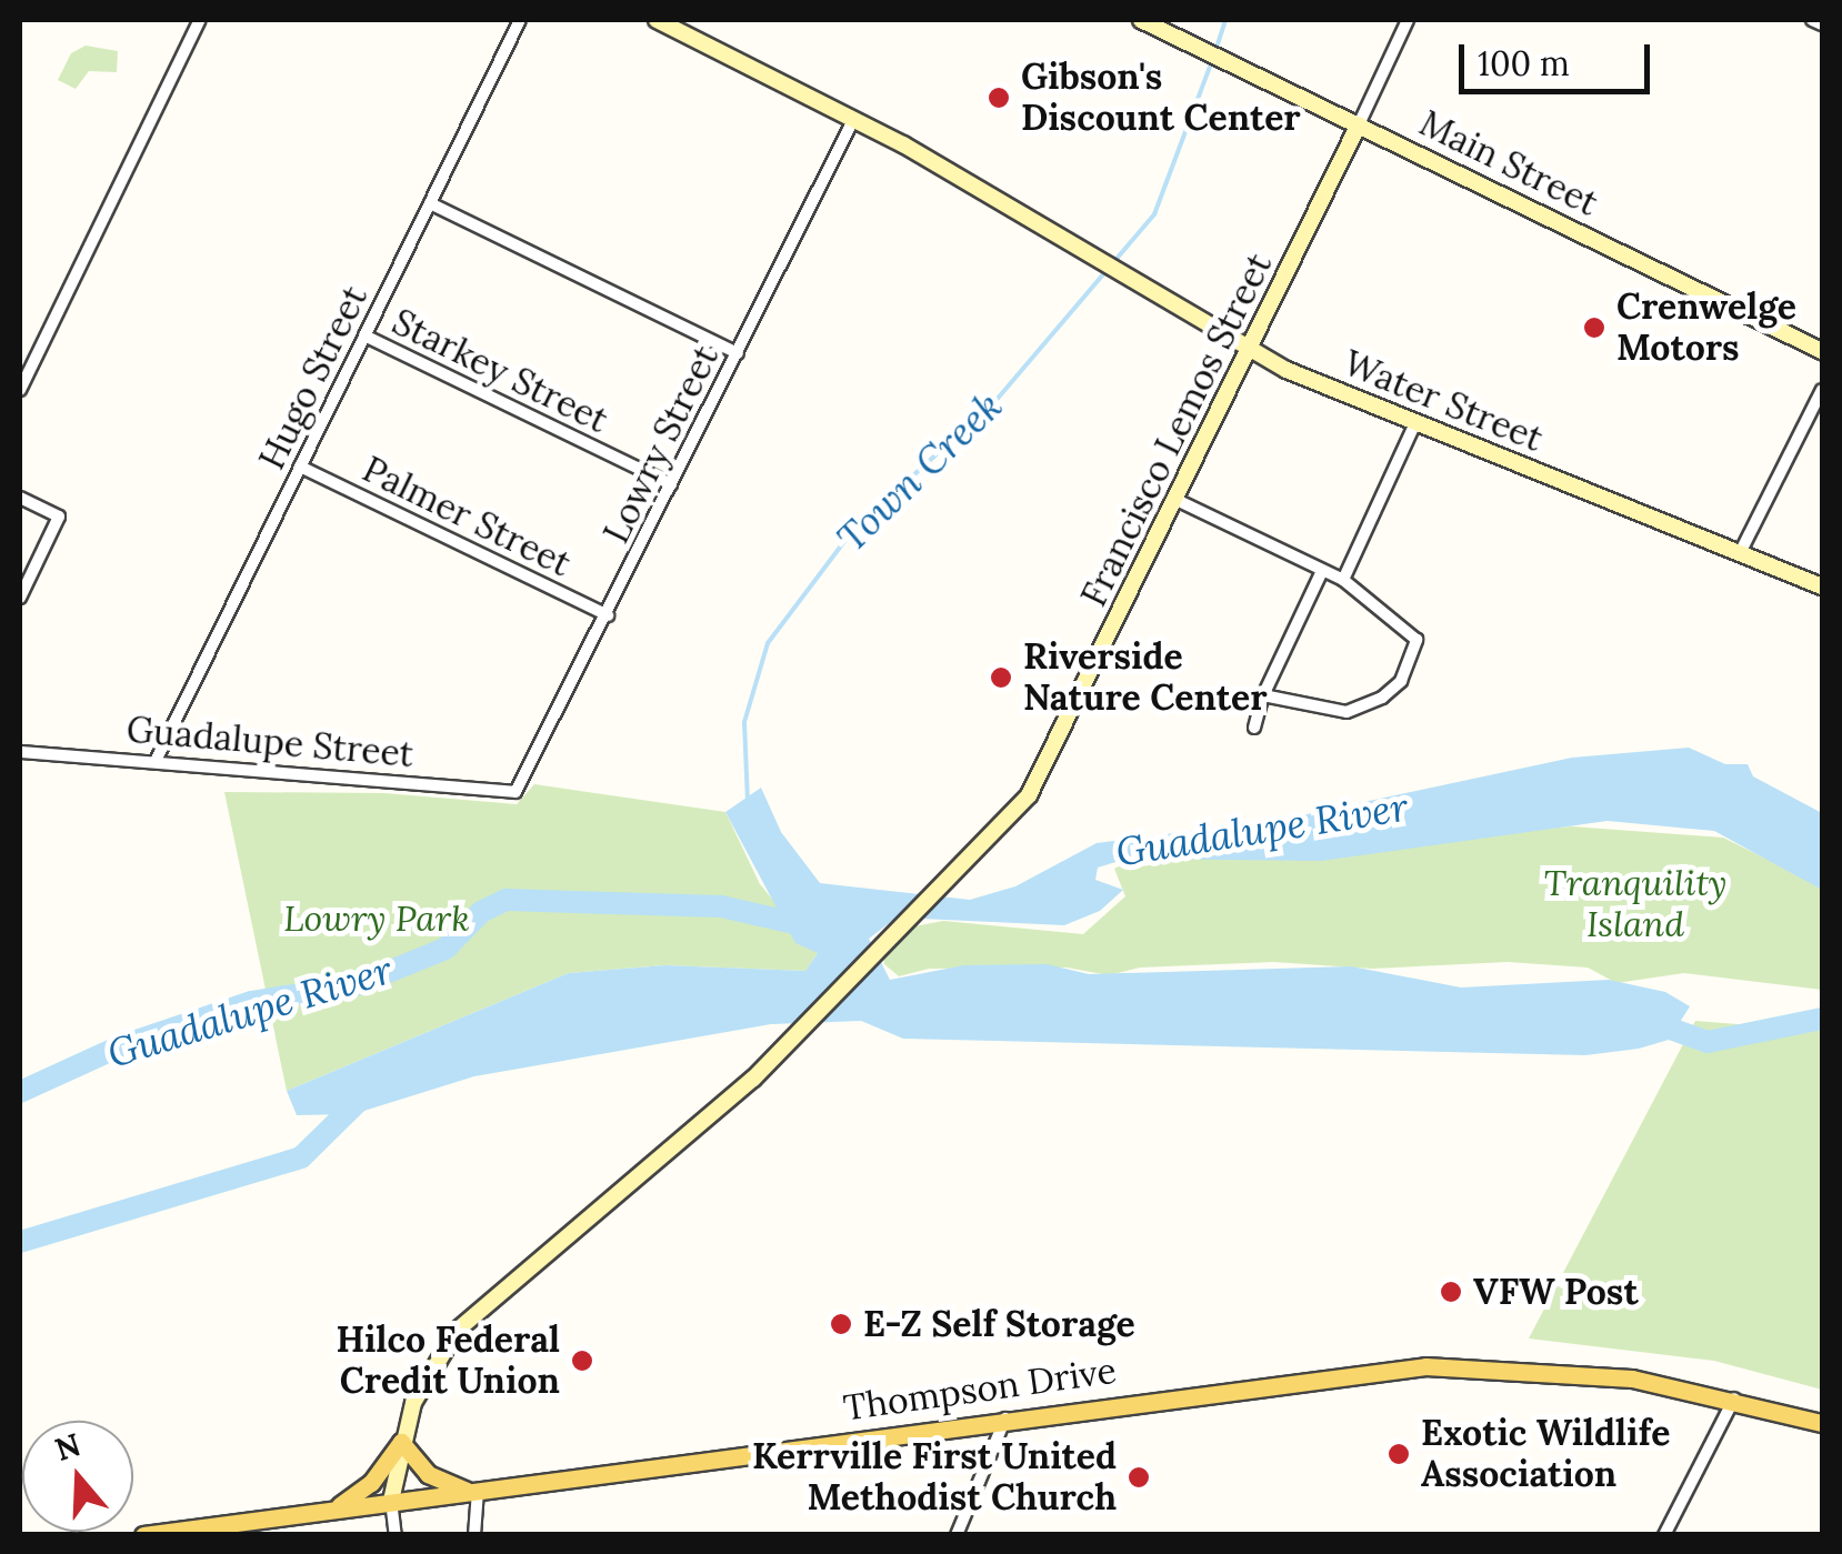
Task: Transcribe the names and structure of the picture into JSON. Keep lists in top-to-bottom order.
{
  "streets": {
    "main road": ["Thompson Drive"],
    "street": [
      "Main Street",
      "Starkey Street",
      "Hugo Street",
      "Water Street",
      "Francisco Lemos Street",
      "Lowry Street",
      "Palmer Street",
      "Guadalupe Street"
    ]
  },
  "crossings": [
    ["Main Street", "Francisco Lemos Street"],
    ["Starkey Street", "Hugo Street"],
    ["Starkey Street", "Lowry Street"],
    ["Hugo Street", "Palmer Street"],
    ["Hugo Street", "Guadalupe Street"],
    ["Water Street", "Francisco Lemos Street"],
    ["Water Street", "Lowry Street"],
    ["Francisco Lemos Street", "Thompson Drive"],
    ["Lowry Street", "Palmer Street"],
    ["Lowry Street", "Guadalupe Street"]
  ],
  "water": ["Town Creek", "Guadalupe River"],
  "parks": ["Tranquility Island", "Lowry Park"],
  "places": [
    "Gibson's Discount Center",
    "Crenwelge Motors",
    "Riverside Nature Center",
    "VFW Post",
    "E-Z Self Storage",
    "Hilco Federal Credit Union",
    "Exotic Wildlife Association",
    "Kerrville First United Methodist Church"
  ],
  "scale_bar": "100 m",
  "north": "top"
}
